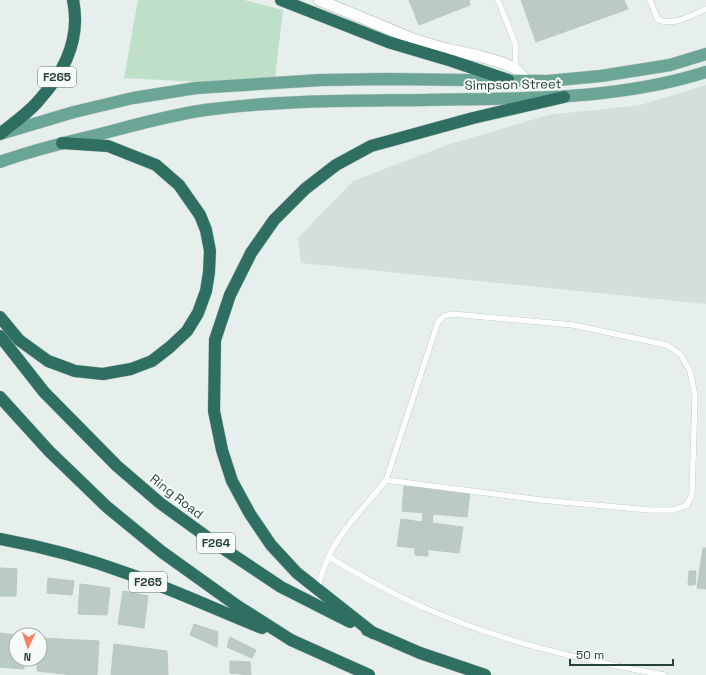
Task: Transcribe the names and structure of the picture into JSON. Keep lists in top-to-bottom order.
{
  "streets": {
    "highway": ["F265", "Ring Road", "F264"],
    "main road": ["Simpson Street"]
  },
  "crossings": [
    ["F265", "F264"]
  ],
  "scale_bar": "50 m",
  "north": "bottom"
}
